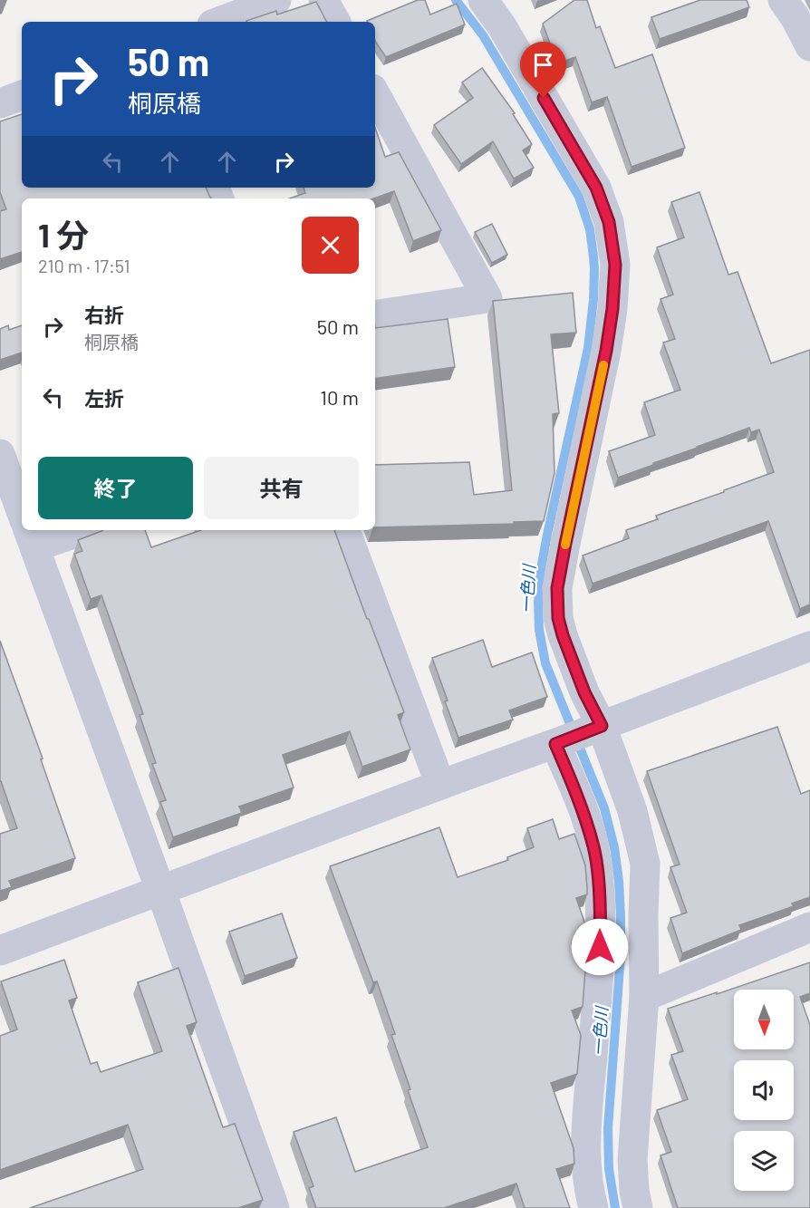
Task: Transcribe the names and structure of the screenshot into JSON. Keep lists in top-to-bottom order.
{
  "water": ["一色川"],
  "north": "bottom",
  "page": {
    "turn": ["50 m", "桐原橋"],
    "heading": ["1 分", "210 m · 17:51"],
    "list": [
      {
        "name": "右折",
        "note": "桐原橋",
        "value": "50 m"
      },
      {
        "name": "左折",
        "value": "10 m"
      }
    ],
    "buttons": ["終了", "共有"]
  }
}
